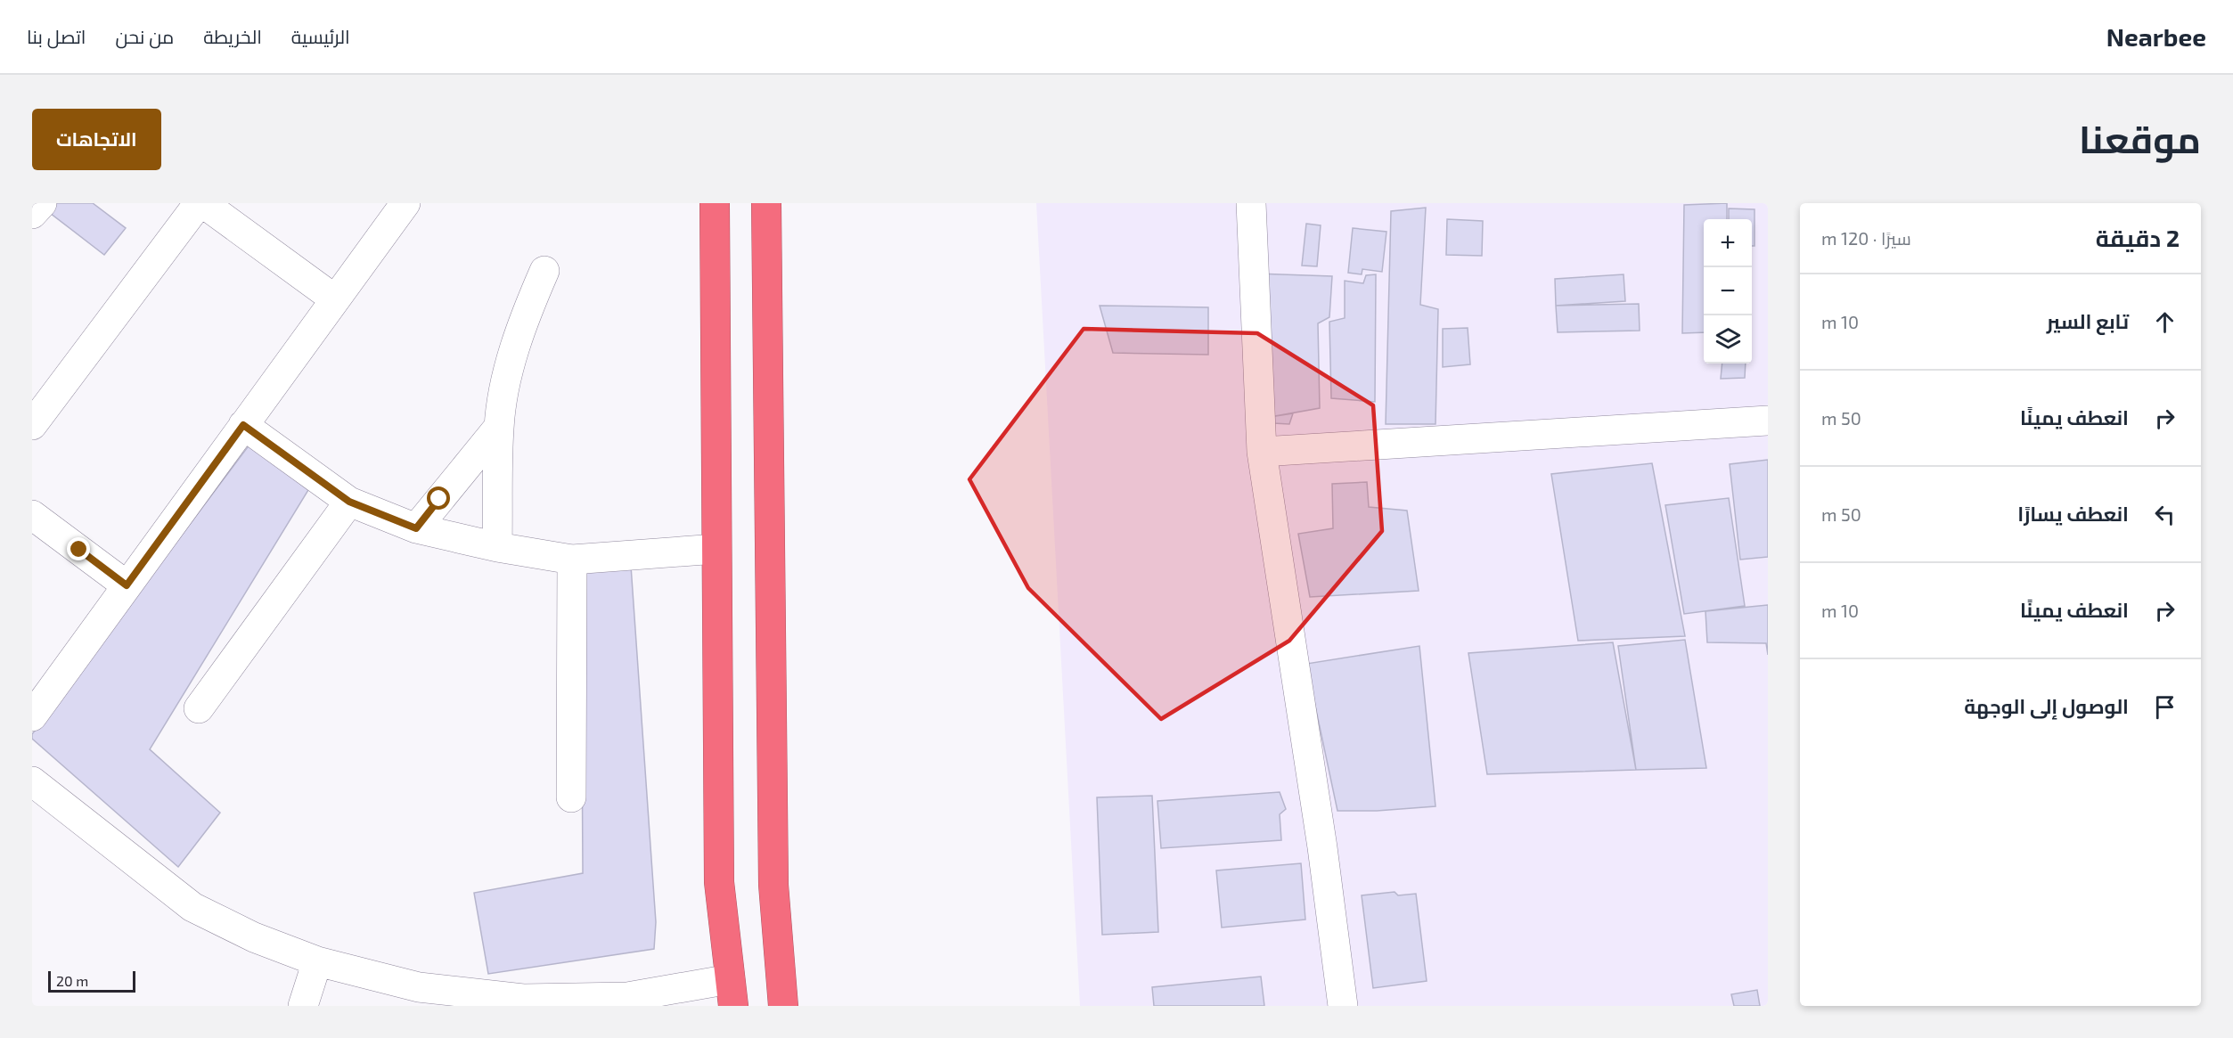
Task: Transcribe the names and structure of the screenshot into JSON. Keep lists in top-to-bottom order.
{
  "scale_bar": "20 m",
  "page": {
    "header": "Nearbee",
    "nav": [
      "الرئيسية",
      "الخريطة",
      "من نحن",
      "اتصل بنا"
    ],
    "title": "موقعنا",
    "buttons": "الاتجاهات",
    "heading": ["2 دقيقة", "سيرًا · 120 m"],
    "map_buttons": ["+", "−"],
    "list": [
      ["تابع السير", "10 m"],
      ["انعطف يمينًا", "50 m"],
      ["انعطف يسارًا", "50 m"],
      ["انعطف يمينًا", "10 m"],
      "الوصول إلى الوجهة"
    ],
    "scale": "20 m"
  }
}
